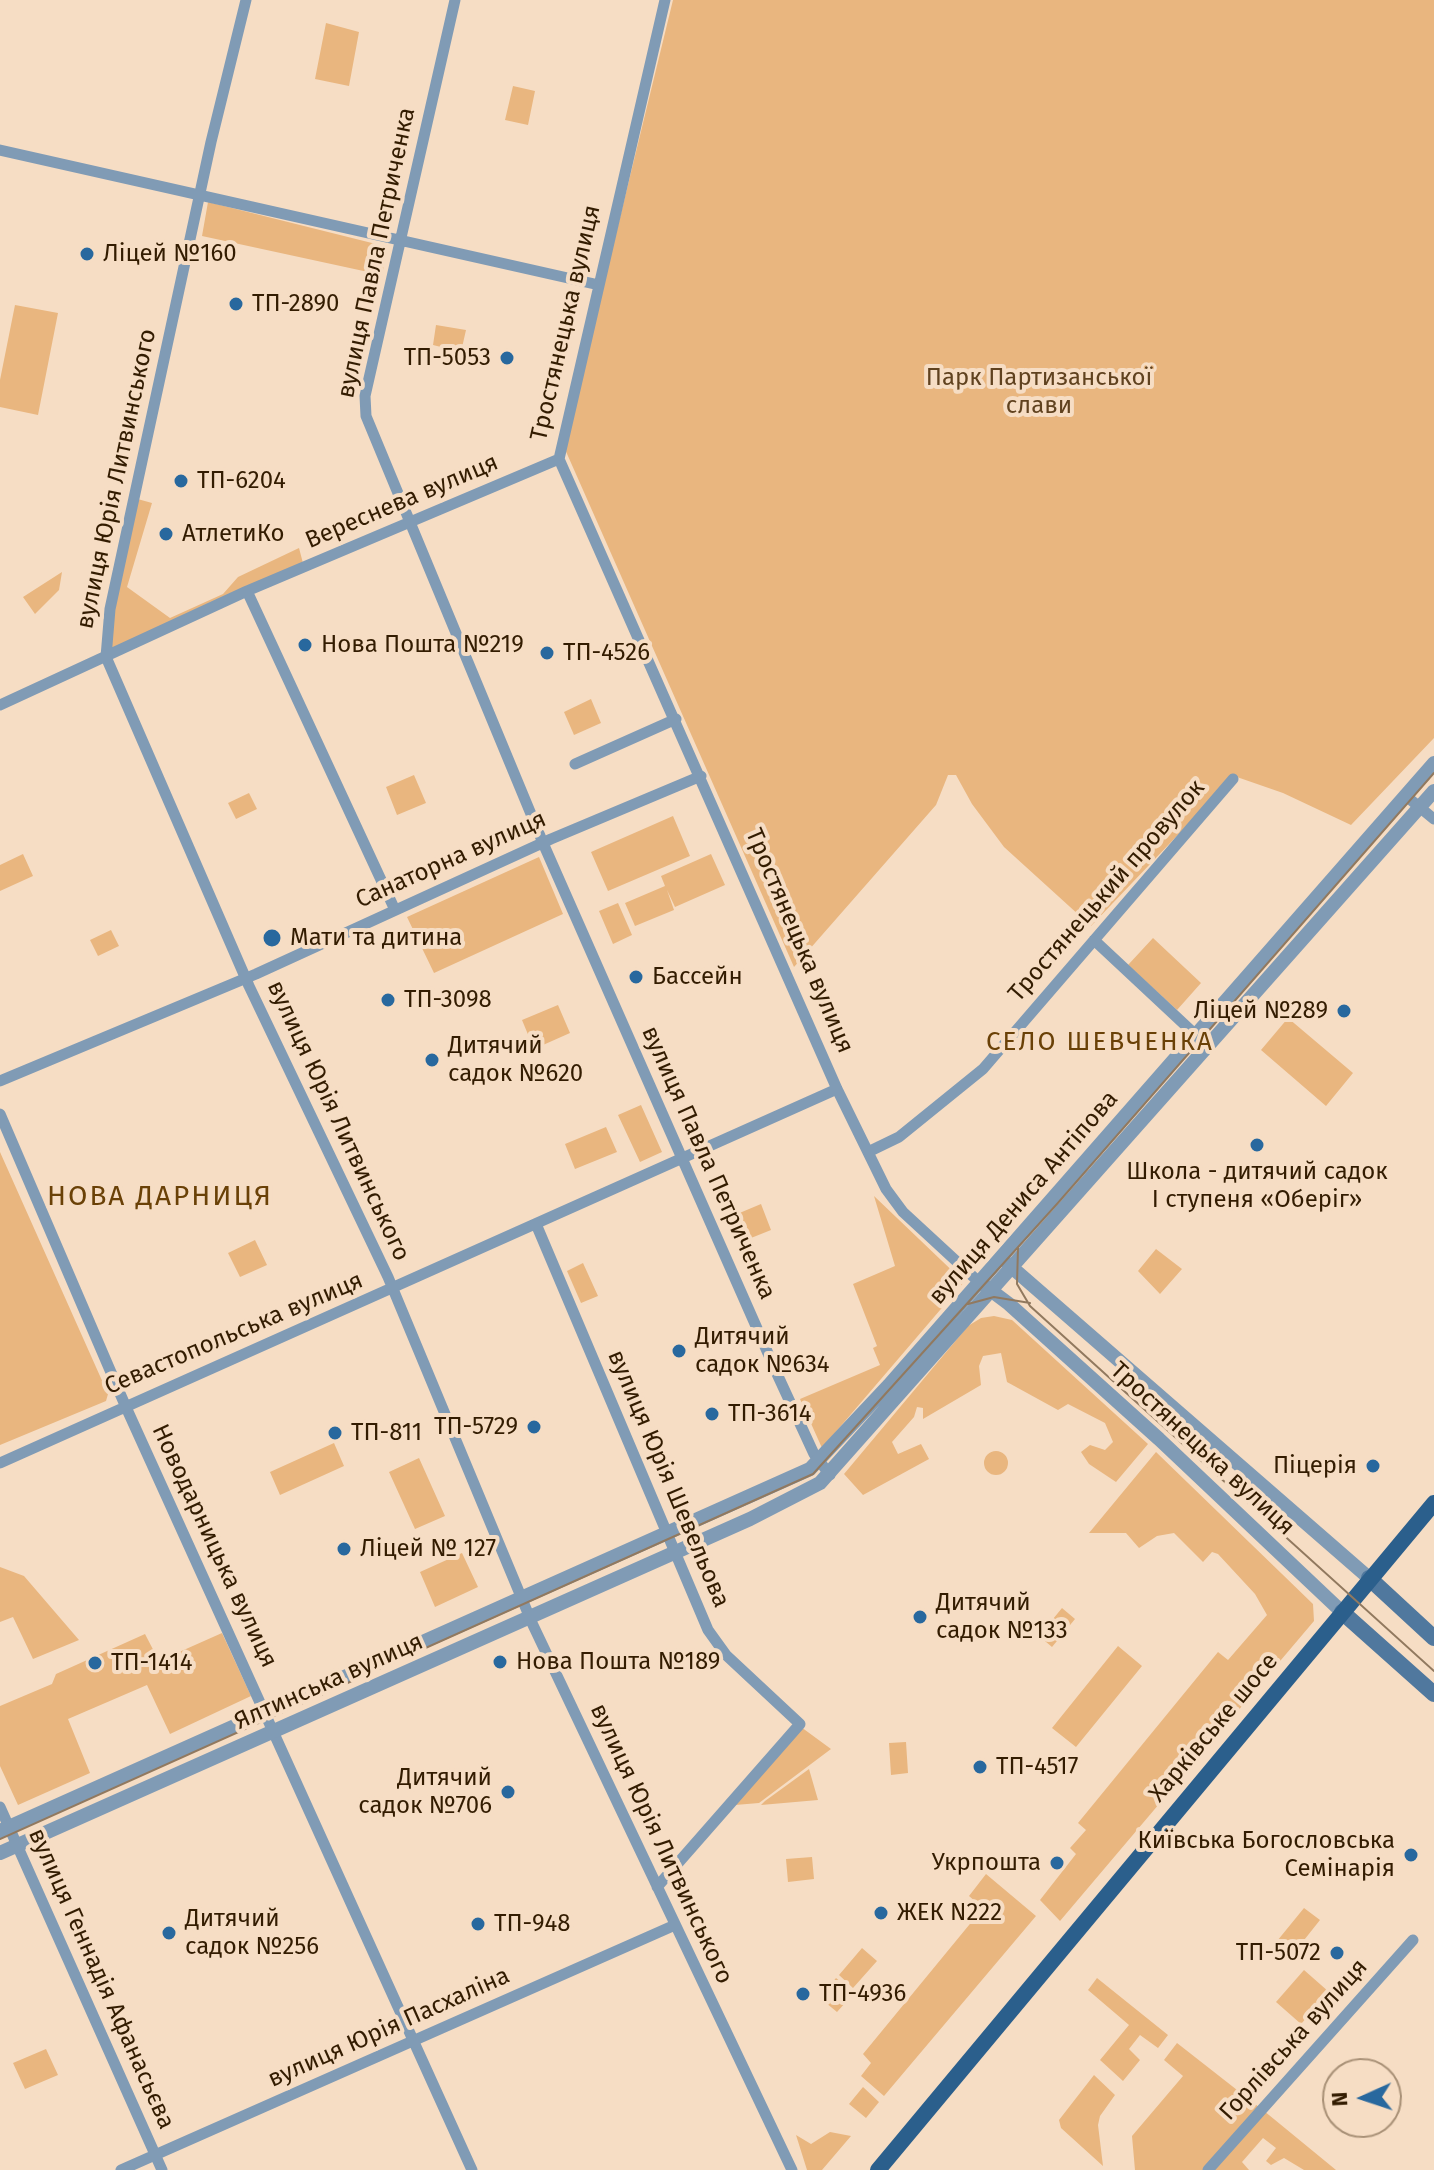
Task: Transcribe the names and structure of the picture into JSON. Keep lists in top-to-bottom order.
{
  "streets": {
    "main road": ["Тростянецька вулиця", "Харківське шосе"],
    "street": [
      "вулиця Павла Петриченка",
      "вулиця Юрія Литвинського",
      "Вереснева вулиця",
      "Санаторна вулиця",
      "Тростянецький провулок",
      "вулиця Дениса Антіпова",
      "Севастопольська вулиця",
      "вулиця Юрія Шевельова",
      "Новодарницька вулиця",
      "Ялтинська вулиця",
      "вулиця Геннадія Афанасьєва",
      "вулиця Юрія Пасхаліна",
      "Горлівська вулиця"
    ]
  },
  "crossings": [
    ["вулиця Павла Петриченка", "Вереснева вулиця"],
    ["вулиця Павла Петриченка", "Санаторна вулиця"],
    ["вулиця Павла Петриченка", "вулиця Дениса Антіпова"],
    ["вулиця Павла Петриченка", "Севастопольська вулиця"],
    ["Тростянецька вулиця", "Вереснева вулиця"],
    ["Тростянецька вулиця", "Санаторна вулиця"],
    ["Тростянецька вулиця", "Тростянецький провулок"],
    ["Тростянецька вулиця", "вулиця Дениса Антіпова"],
    ["Тростянецька вулиця", "Севастопольська вулиця"],
    ["Тростянецька вулиця", "Харківське шосе"],
    ["вулиця Юрія Литвинського", "Вереснева вулиця"],
    ["вулиця Юрія Литвинського", "Санаторна вулиця"],
    ["вулиця Юрія Литвинського", "Севастопольська вулиця"],
    ["вулиця Юрія Литвинського", "вулиця Юрія Шевельова"],
    ["вулиця Юрія Литвинського", "Ялтинська вулиця"],
    ["вулиця Юрія Литвинського", "вулиця Юрія Пасхаліна"],
    ["вулиця Дениса Антіпова", "вулиця Юрія Шевельова"],
    ["вулиця Дениса Антіпова", "Ялтинська вулиця"],
    ["Севастопольська вулиця", "вулиця Юрія Шевельова"],
    ["Севастопольська вулиця", "Новодарницька вулиця"],
    ["вулиця Юрія Шевельова", "Ялтинська вулиця"],
    ["Новодарницька вулиця", "Ялтинська вулиця"],
    ["Новодарницька вулиця", "вулиця Юрія Пасхаліна"],
    ["Ялтинська вулиця", "вулиця Геннадія Афанасьєва"],
    ["вулиця Геннадія Афанасьєва", "вулиця Юрія Пасхаліна"]
  ],
  "districts": ["СЕЛО ШЕВЧЕНКА", "НОВА ДАРНИЦЯ"],
  "parks": ["Парк Партизанської слави"],
  "places": [
    "Ліцей №160",
    "ТП-2890",
    "ТП-5053",
    "ТП-6204",
    "АтлетиКо",
    "Нова Пошта №219",
    "ТП-4526",
    "Мати та дитина",
    "Бассейн",
    "ТП-3098",
    "Ліцей №289",
    "Дитячий садок №620",
    "Школа - дитячий садок І ступеня «Оберіг»",
    "Дитячий садок №634",
    "ТП-3614",
    "ТП-5729",
    "ТП-811",
    "Піцерія",
    "Ліцей № 127",
    "Дитячий садок №133",
    "Нова Пошта №189",
    "ТП-1414",
    "ТП-4517",
    "Дитячий садок №706",
    "Київська Богословська Семінарія",
    "Укрпошта",
    "ЖЕК N222",
    "ТП-948",
    "Дитячий садок №256",
    "ТП-5072",
    "ТП-4936"
  ],
  "north": "left"
}
